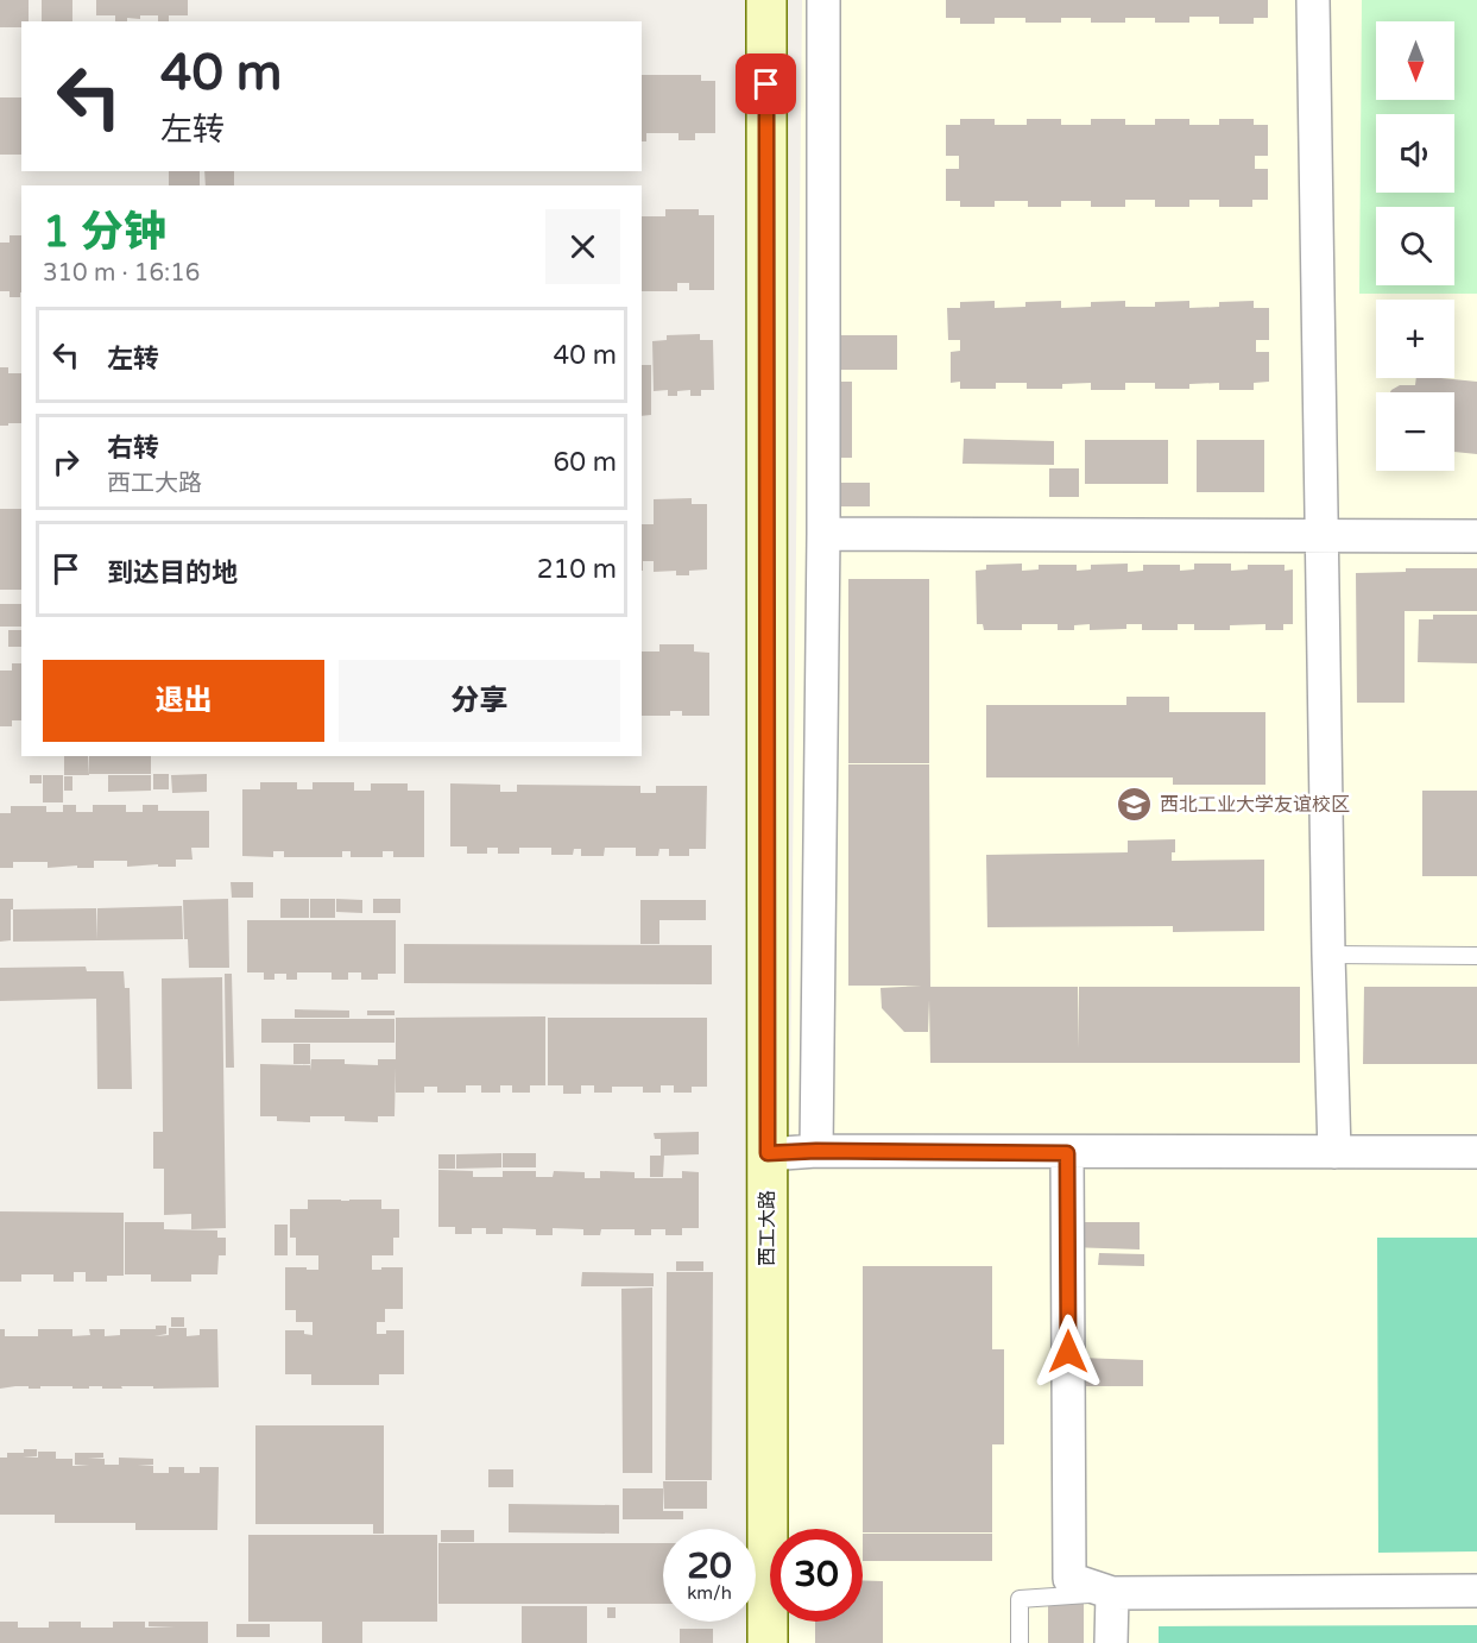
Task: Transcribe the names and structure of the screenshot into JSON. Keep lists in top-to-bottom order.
{
  "streets": {
    "street": ["西工大路"]
  },
  "places": {
    "school or university": ["西北工业大学友谊校区"]
  },
  "north": "bottom",
  "page": {
    "map_buttons": ["+", "−"],
    "turn": ["40 m", "左转"],
    "heading": ["1 分钟", "310 m · 16:16"],
    "list": [
      {
        "name": "左转",
        "value": "40 m"
      },
      {
        "name": "右转",
        "note": "西工大路",
        "value": "60 m"
      },
      {
        "name": "到达目的地",
        "value": "210 m"
      }
    ],
    "buttons": ["退出", "分享"],
    "speed": "20 km/h",
    "limit": "30"
  }
}
